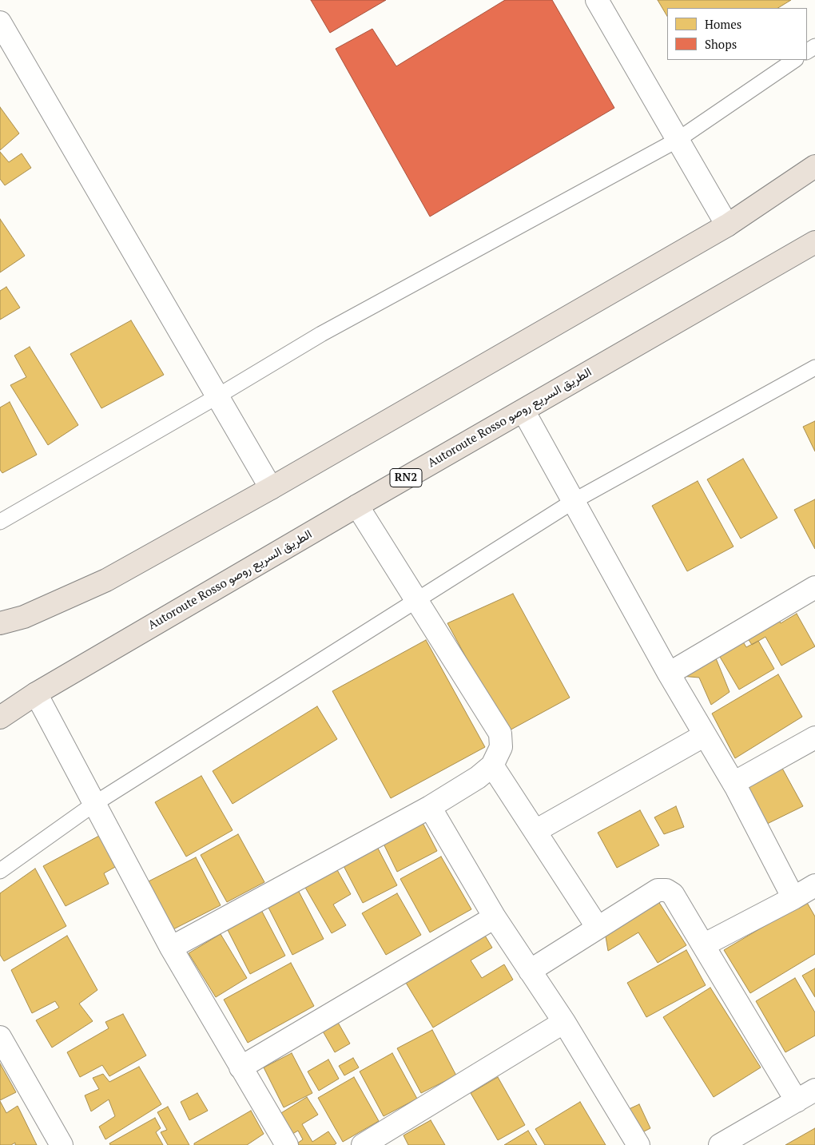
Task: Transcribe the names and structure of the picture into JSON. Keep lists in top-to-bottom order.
{
  "streets": {
    "highway": ["Autoroute Rosso الطريق السريع روصو", "RN2"]
  },
  "legend": ["Homes", "Shops"]
}
